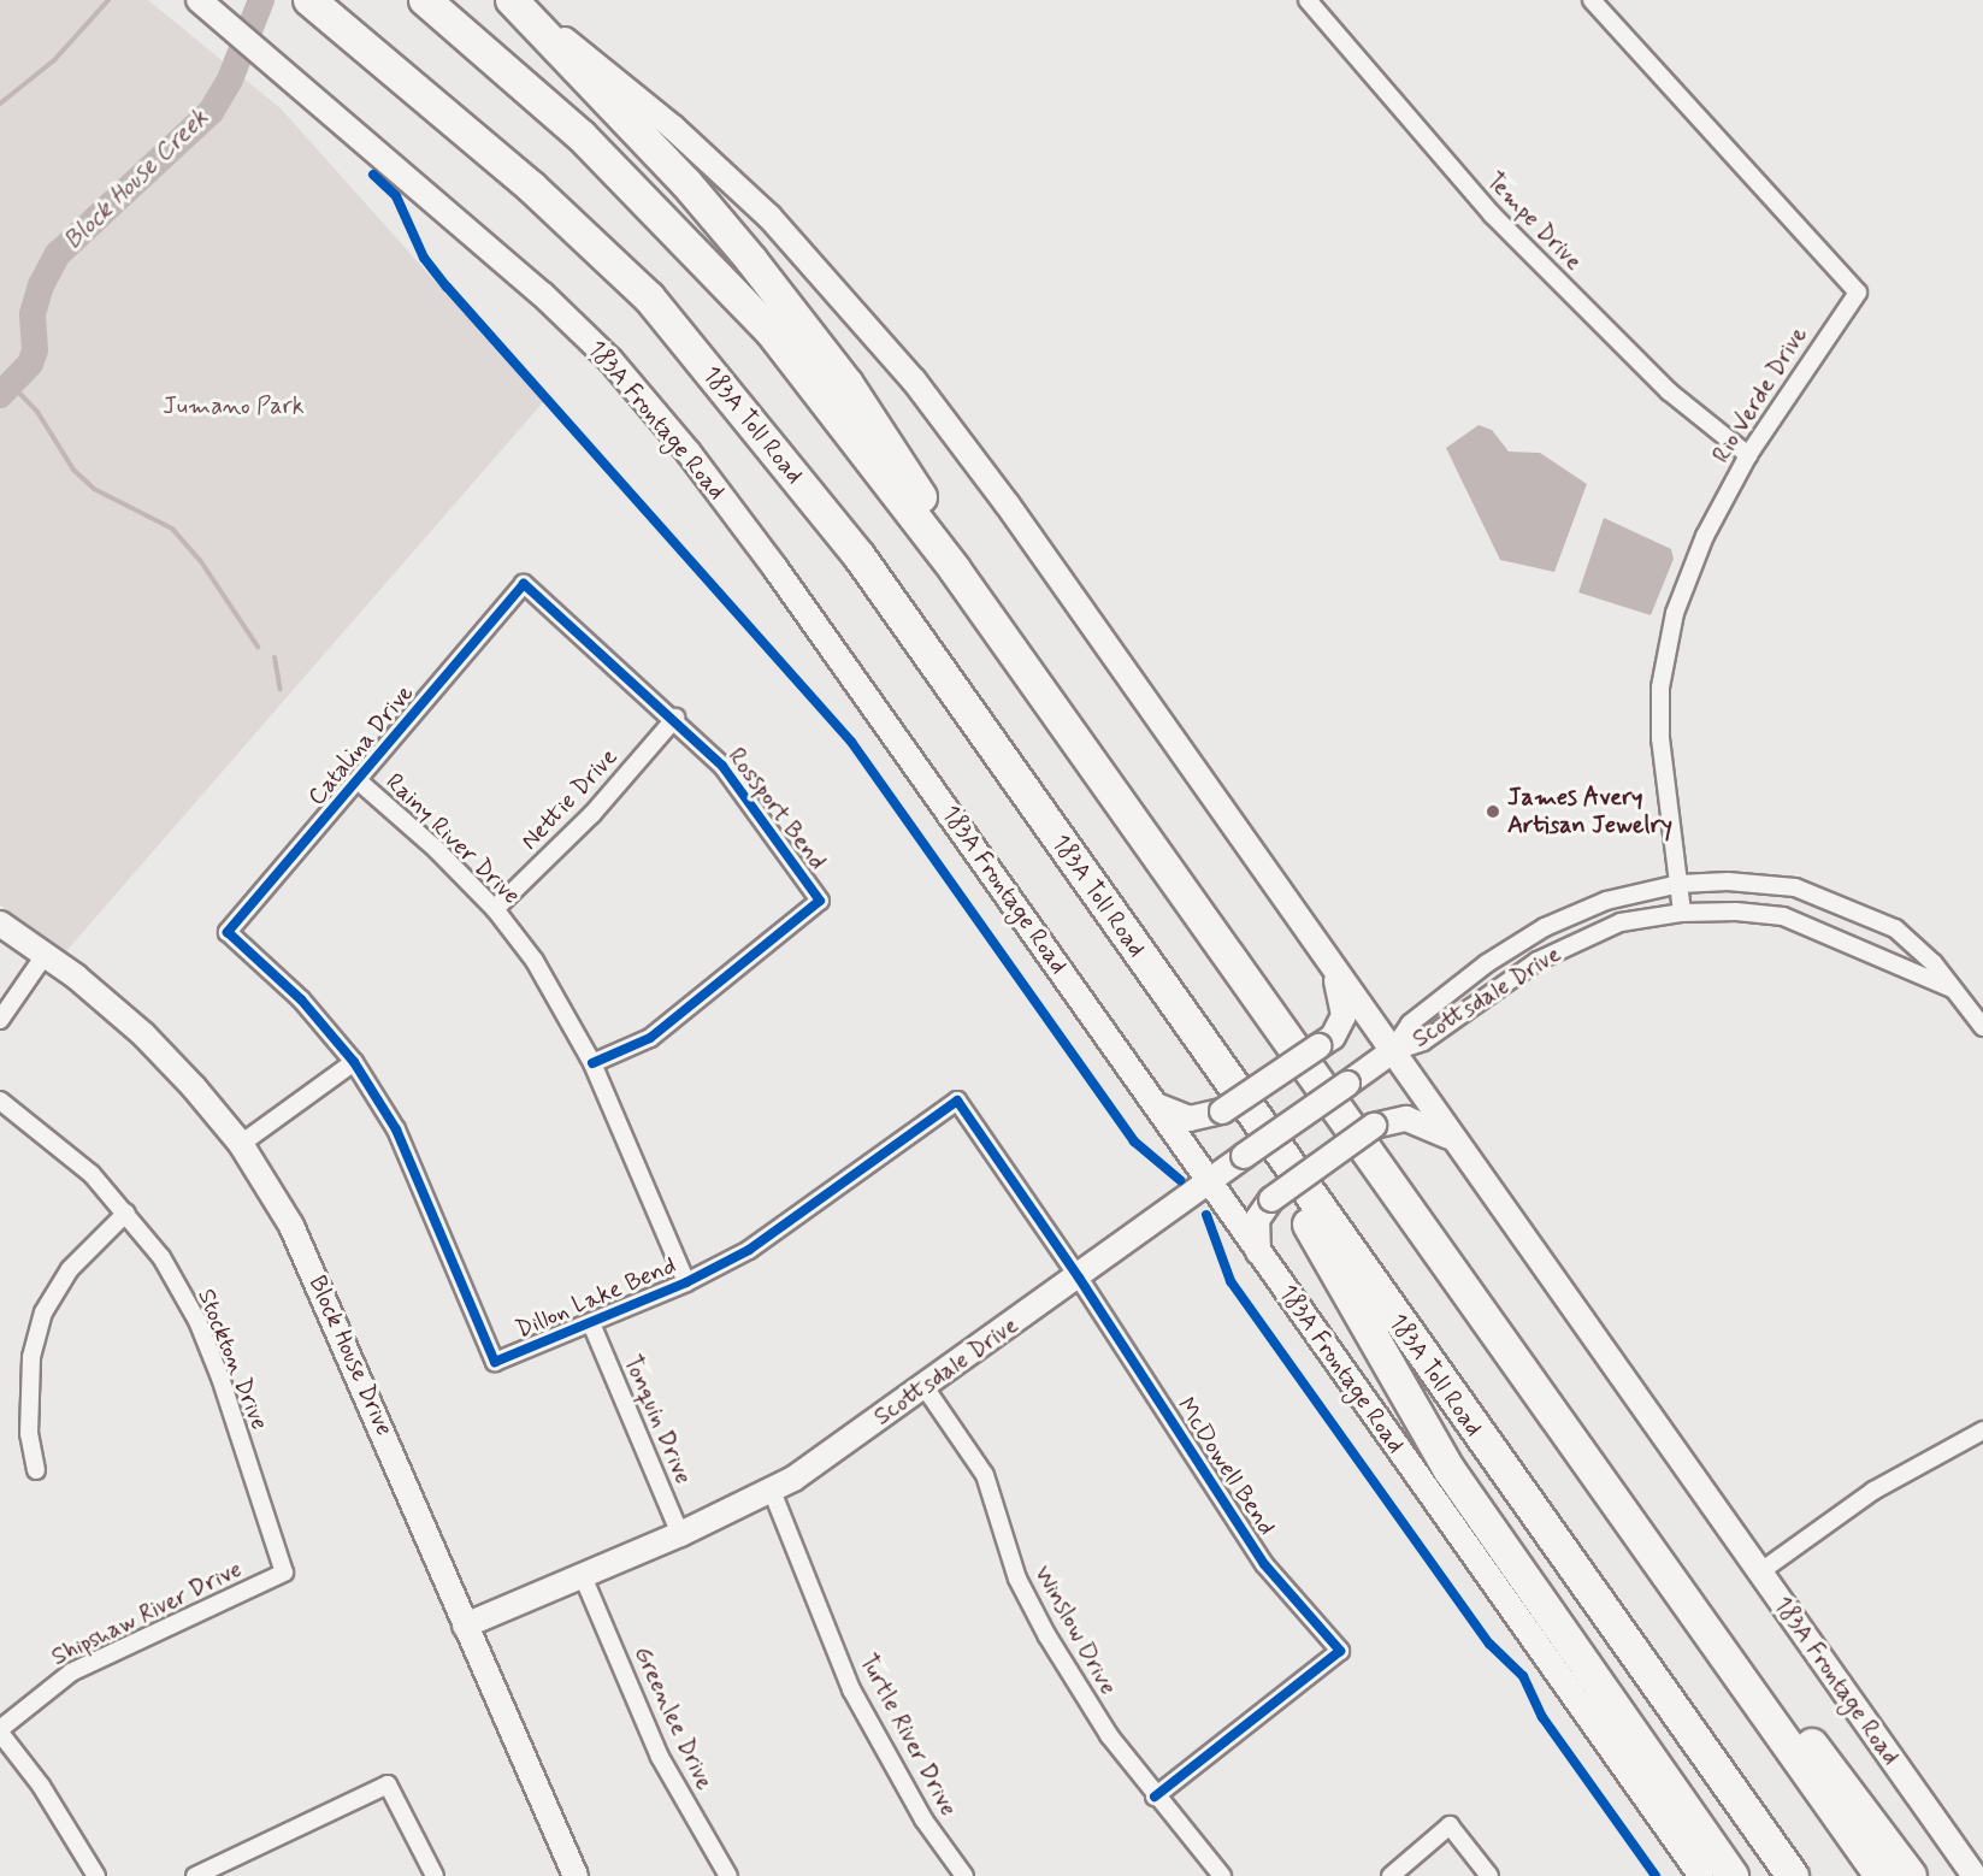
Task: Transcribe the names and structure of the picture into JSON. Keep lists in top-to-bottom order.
{
  "streets": {
    "highway": ["183A Toll Road"],
    "main road": ["183A Frontage Road", "Scottsdale Drive", "Block House Drive"],
    "street": [
      "Tempe Drive",
      "Rio Verde Drive",
      "Catalina Drive",
      "Nettie Drive",
      "Rossport Bend",
      "Rainy River Drive",
      "Dillon Lake Bend",
      "Stockton Drive",
      "Tonquin Drive",
      "McDowell Bend",
      "Shipshaw River Drive",
      "Winslow Drive",
      "Greenlee Drive",
      "Turtle River Drive"
    ]
  },
  "crossings": [
    ["Tempe Drive", "Rio Verde Drive"],
    ["Rio Verde Drive", "Scottsdale Drive"],
    ["183A Frontage Road", "Scottsdale Drive"],
    ["Catalina Drive", "Rossport Bend"],
    ["Catalina Drive", "Rainy River Drive"],
    ["Catalina Drive", "Dillon Lake Bend"],
    ["Nettie Drive", "Rossport Bend"],
    ["Nettie Drive", "Rainy River Drive"],
    ["Rossport Bend", "Rainy River Drive"],
    ["Rainy River Drive", "Dillon Lake Bend"],
    ["Scottsdale Drive", "Block House Drive"],
    ["Scottsdale Drive", "Tonquin Drive"],
    ["Scottsdale Drive", "McDowell Bend"],
    ["Scottsdale Drive", "Winslow Drive"],
    ["Scottsdale Drive", "Greenlee Drive"],
    ["Scottsdale Drive", "Turtle River Drive"],
    ["Dillon Lake Bend", "Tonquin Drive"],
    ["Dillon Lake Bend", "McDowell Bend"],
    ["Stockton Drive", "Shipshaw River Drive"],
    ["McDowell Bend", "Winslow Drive"]
  ],
  "water": ["Block House Creek"],
  "parks": ["Jumano Park"],
  "places": ["James Avery Artisan Jewelry"]
}
